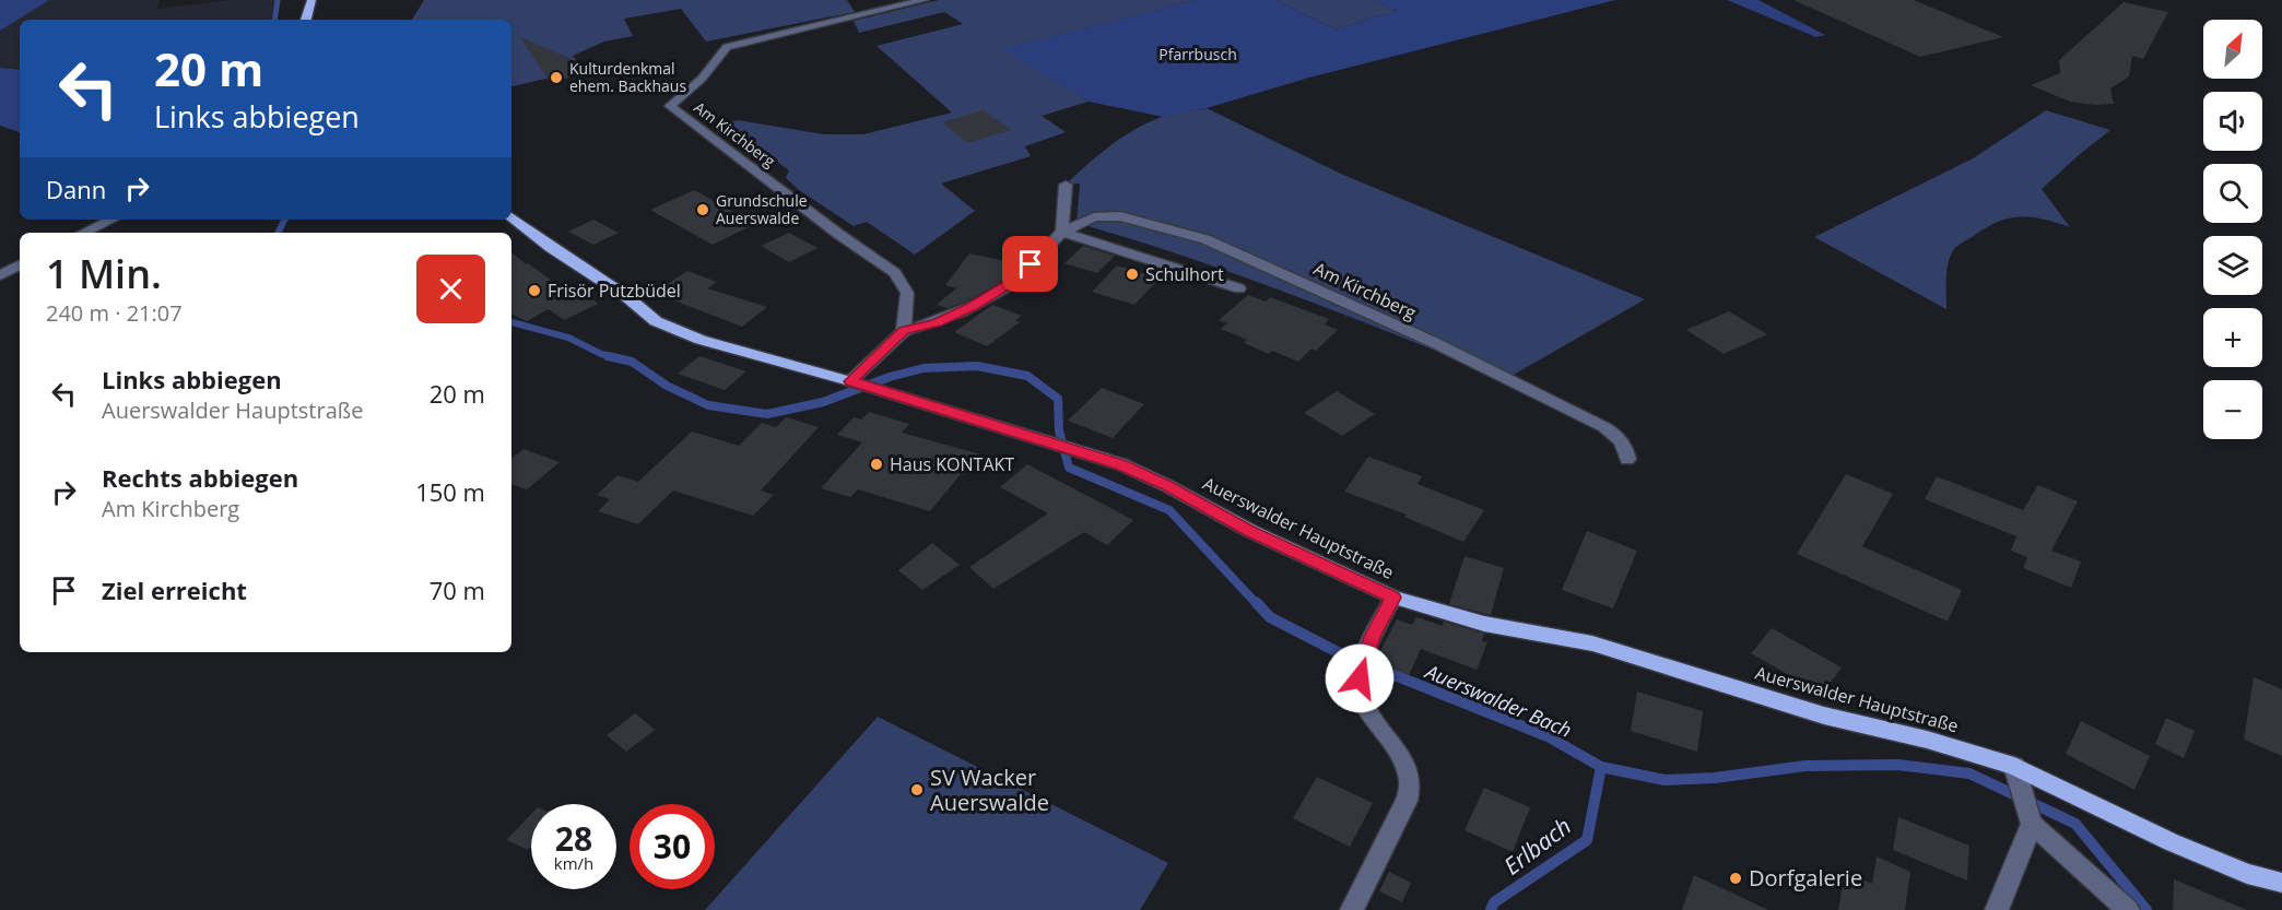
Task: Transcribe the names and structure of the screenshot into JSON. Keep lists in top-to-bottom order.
{
  "streets": {
    "main road": ["Auerswalder Hauptstraße"],
    "street": ["Am Kirchberg"]
  },
  "water": ["Auerswalder Bach", "Erlbach"],
  "parks": ["Pfarrbusch"],
  "places": [
    "Kulturdenkmal ehem. Backhaus",
    "Grundschule Auerswalde",
    "Schulhort",
    "Frisör Putzbüdel",
    "Haus KONTAKT",
    "SV Wacker Auerswalde",
    "Dorfgalerie"
  ],
  "north": "top right",
  "page": {
    "map_buttons": ["+", "−"],
    "turn": ["20 m", "Links abbiegen"],
    "then": "Dann",
    "heading": ["1 Min.", "240 m · 21:07"],
    "list": [
      {
        "name": "Links abbiegen",
        "note": "Auerswalder Hauptstraße",
        "value": "20 m"
      },
      {
        "name": "Rechts abbiegen",
        "note": "Am Kirchberg",
        "value": "150 m"
      },
      {
        "name": "Ziel erreicht",
        "value": "70 m"
      }
    ],
    "speed": "28 km/h",
    "limit": "30"
  }
}
